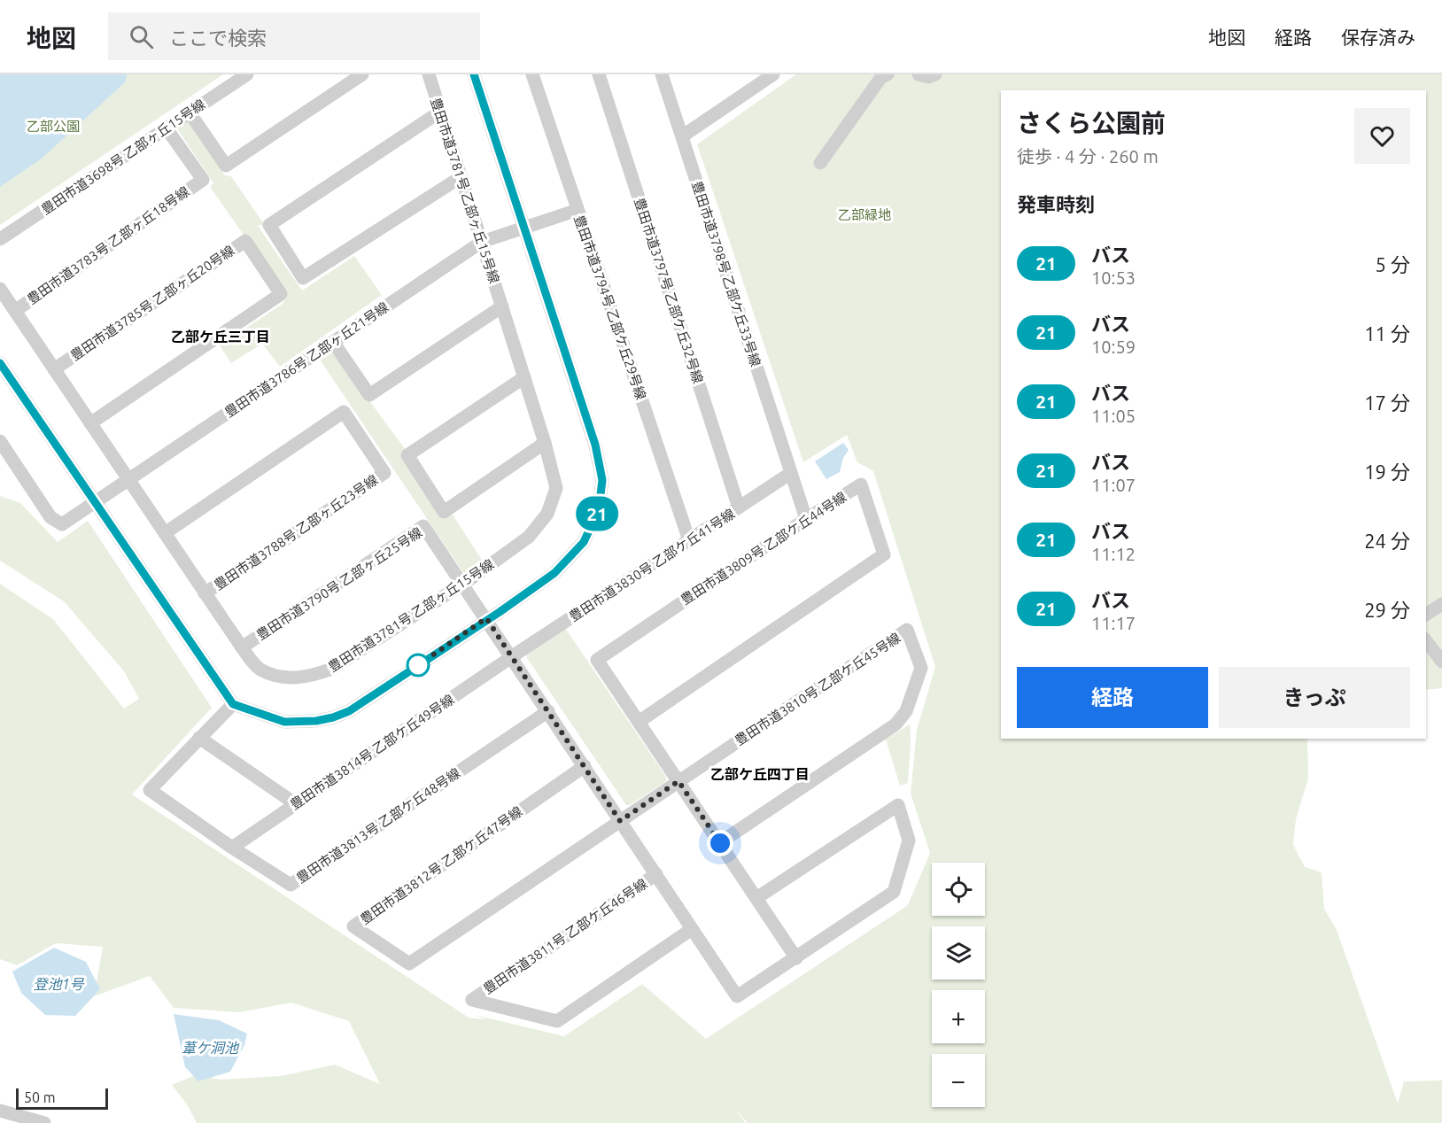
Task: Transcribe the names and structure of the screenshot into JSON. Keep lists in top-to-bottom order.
{
  "streets": {
    "street": [
      "豊田市道3698号 乙部ヶ丘15号線",
      "豊田市道3781号 乙部ヶ丘15号線",
      "豊田市道3783号 乙部ヶ丘18号線",
      "豊田市道3798号 乙部ケ丘33号線",
      "豊田市道3797号 乙部ケ丘32号線",
      "豊田市道3785号 乙部ヶ丘20号線",
      "豊田市道3794号 乙部ケ丘29号線",
      "豊田市道3786号 乙部ヶ丘21号線",
      "豊田市道3788号 乙部ヶ丘23号線",
      "豊田市道3809号 乙部ケ丘44号線",
      "豊田市道3830号 乙部ケ丘41号線",
      "豊田市道3790号 乙部ヶ丘25号線",
      "豊田市道3810号 乙部ケ丘45号線",
      "豊田市道3814号 乙部ケ丘49号線",
      "豊田市道3813号 乙部ケ丘48号線",
      "豊田市道3812号 乙部ケ丘47号線",
      "豊田市道3811号 乙部ケ丘46号線"
    ]
  },
  "crossings": [
    ["豊田市道3698号 乙部ヶ丘15号線", "豊田市道3783号 乙部ヶ丘18号線"],
    ["豊田市道3781号 乙部ヶ丘15号線", "豊田市道3783号 乙部ヶ丘18号線"],
    ["豊田市道3781号 乙部ヶ丘15号線", "豊田市道3785号 乙部ヶ丘20号線"],
    ["豊田市道3781号 乙部ヶ丘15号線", "豊田市道3786号 乙部ヶ丘21号線"],
    ["豊田市道3781号 乙部ヶ丘15号線", "豊田市道3788号 乙部ヶ丘23号線"],
    ["豊田市道3781号 乙部ヶ丘15号線", "豊田市道3790号 乙部ヶ丘25号線"],
    ["豊田市道3798号 乙部ケ丘33号線", "豊田市道3809号 乙部ケ丘44号線"],
    ["豊田市道3798号 乙部ケ丘33号線", "豊田市道3830号 乙部ケ丘41号線"],
    ["豊田市道3797号 乙部ケ丘32号線", "豊田市道3830号 乙部ケ丘41号線"],
    ["豊田市道3794号 乙部ケ丘29号線", "豊田市道3786号 乙部ヶ丘21号線"],
    ["豊田市道3794号 乙部ケ丘29号線", "豊田市道3830号 乙部ケ丘41号線"],
    ["豊田市道3830号 乙部ケ丘41号線", "豊田市道3790号 乙部ヶ丘25号線"],
    ["豊田市道3830号 乙部ケ丘41号線", "豊田市道3814号 乙部ケ丘49号線"],
    ["豊田市道3790号 乙部ヶ丘25号線", "豊田市道3814号 乙部ケ丘49号線"],
    ["豊田市道3790号 乙部ヶ丘25号線", "豊田市道3813号 乙部ケ丘48号線"],
    ["豊田市道3790号 乙部ヶ丘25号線", "豊田市道3812号 乙部ケ丘47号線"],
    ["豊田市道3790号 乙部ヶ丘25号線", "豊田市道3811号 乙部ケ丘46号線"],
    ["豊田市道3814号 乙部ケ丘49号線", "豊田市道3813号 乙部ケ丘48号線"]
  ],
  "districts": ["乙部ケ丘三丁目", "乙部ケ丘四丁目"],
  "water": ["登池1号", "葦ケ洞池"],
  "parks": ["乙部公園", "乙部緑地"],
  "lines": ["bus line 21"],
  "scale_bar": "50 m",
  "page": {
    "header": "地図",
    "search": "ここで検索",
    "nav": ["地図", "経路", "保存済み"],
    "on_map": "21",
    "heading": [
      ["さくら公園前", "徒歩 · 4 分 · 260 m"],
      "発車時刻"
    ],
    "list": [
      {
        "mark": "21",
        "name": "バス",
        "note": "10:53",
        "value": "5 分"
      },
      {
        "mark": "21",
        "name": "バス",
        "note": "10:59",
        "value": "11 分"
      },
      {
        "mark": "21",
        "name": "バス",
        "note": "11:05",
        "value": "17 分"
      },
      {
        "mark": "21",
        "name": "バス",
        "note": "11:07",
        "value": "19 分"
      },
      {
        "mark": "21",
        "name": "バス",
        "note": "11:12",
        "value": "24 分"
      },
      {
        "mark": "21",
        "name": "バス",
        "note": "11:17",
        "value": "29 分"
      }
    ],
    "buttons": ["経路", "きっぷ"],
    "map_buttons": ["+", "−"],
    "scale": "50 m"
  }
}
